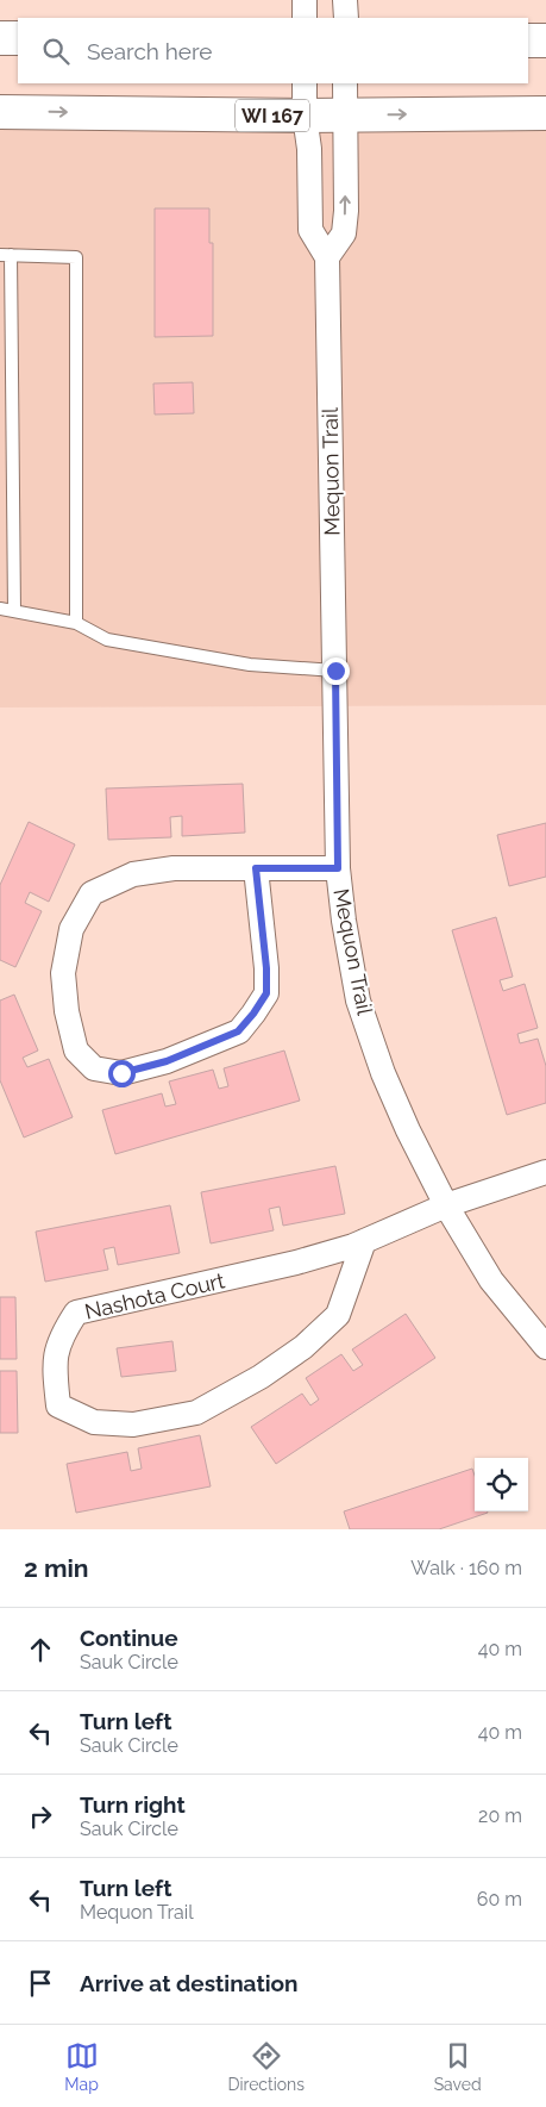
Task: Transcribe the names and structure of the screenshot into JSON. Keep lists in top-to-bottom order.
{
  "streets": {
    "main road": ["WI 167"],
    "street": ["Mequon Trail", "Nashota Court"]
  },
  "crossings": [
    ["Mequon Trail", "Nashota Court"]
  ],
  "page": {
    "search": "Search here",
    "heading": ["2 min", "Walk · 160 m"],
    "list": [
      ["Continue", "Sauk Circle", "40 m"],
      ["Turn left", "Sauk Circle", "40 m"],
      ["Turn right", "Sauk Circle", "20 m"],
      ["Turn left", "Mequon Trail", "60 m"],
      "Arrive at destination"
    ],
    "nav": ["Map", "Directions", "Saved"]
  }
}
